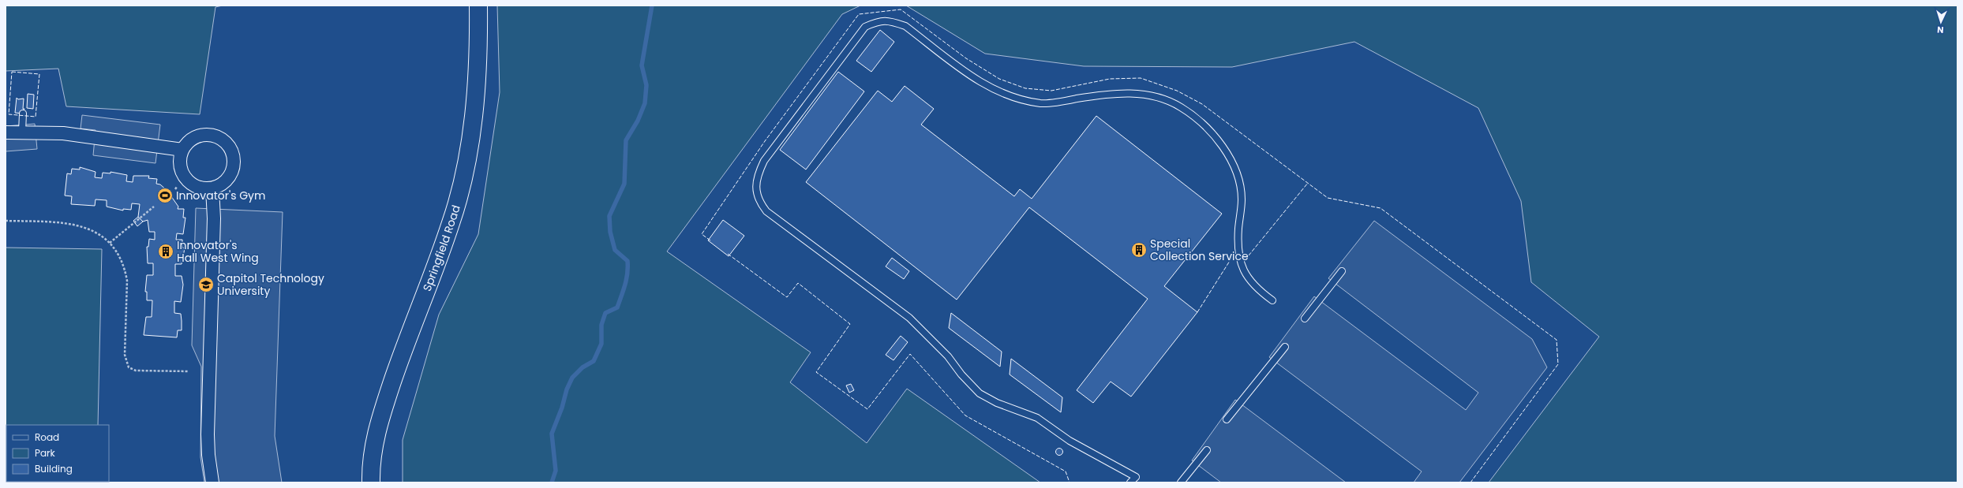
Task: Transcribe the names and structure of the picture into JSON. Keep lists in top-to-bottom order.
{
  "streets": {
    "street": ["Springfield Road"]
  },
  "places": {
    "sports": ["Innovator's Gym"],
    "building": ["Special Collection Service", "Innovator's Hall West Wing"],
    "school or university": ["Capitol Technology University"]
  },
  "legend": ["Road", "Park", "Building"],
  "north": "bottom"
}
